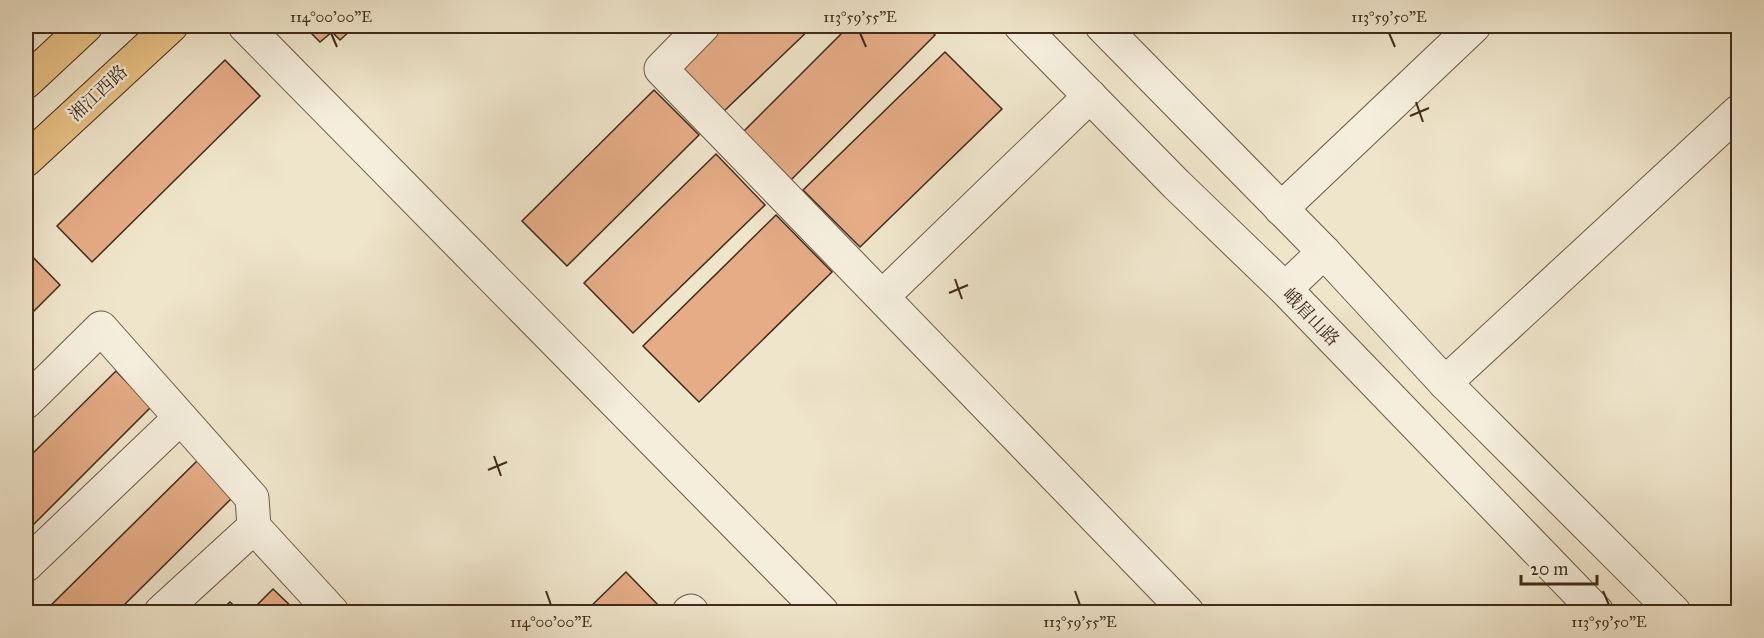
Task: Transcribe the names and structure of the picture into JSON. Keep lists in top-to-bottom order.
{
  "streets": {
    "main road": ["湘江西路"],
    "street": ["峨眉山路"]
  },
  "scale_bar": "20 m",
  "coordinates": ["114°00'00\"E", "113°59'55\"E", "113°59'50\"E"]
}
